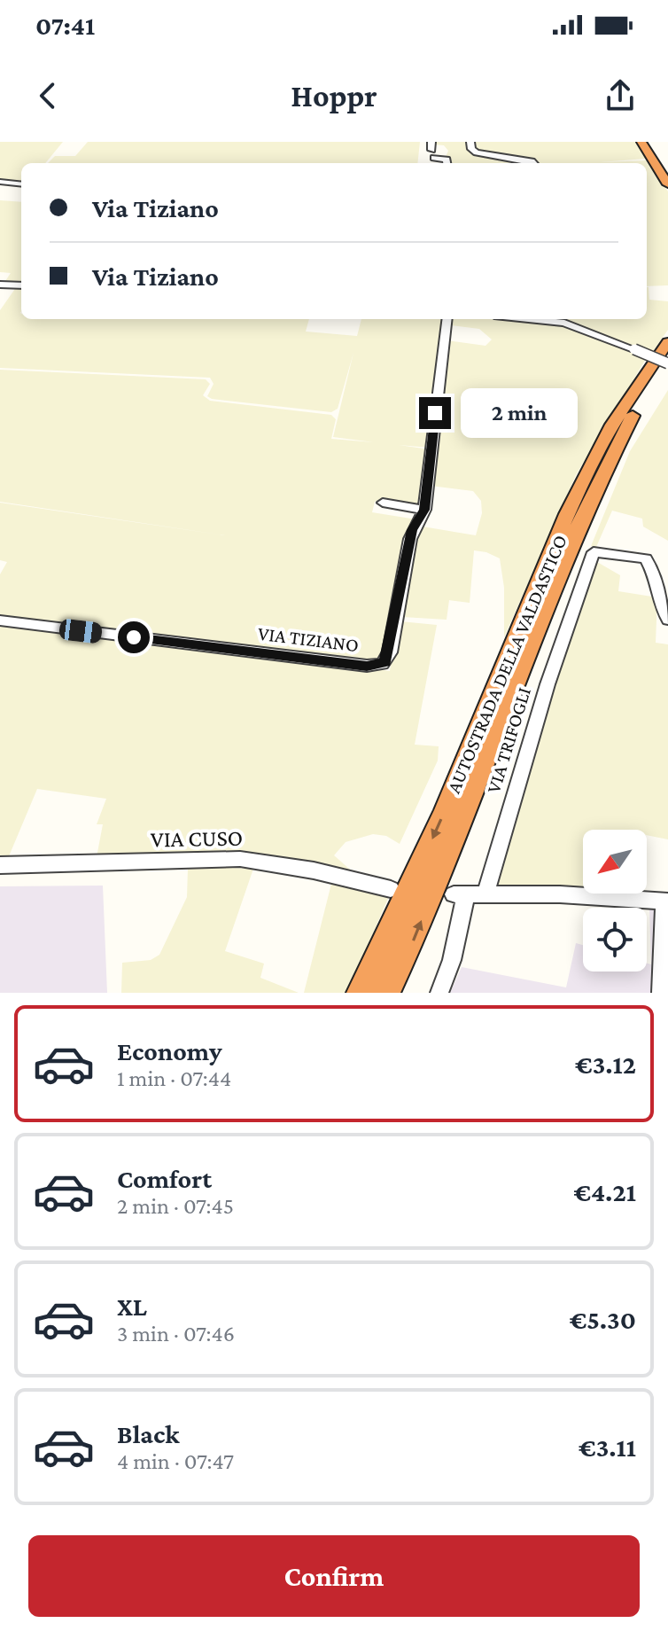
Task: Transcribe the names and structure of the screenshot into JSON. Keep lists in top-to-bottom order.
{
  "streets": {
    "highway": ["AUTOSTRADA DELLA VALDASTICO"],
    "street": ["VIA TIZIANO", "VIA TRIFOGLI", "VIA CUSO"]
  },
  "north": "bottom left",
  "page": {
    "status": "07:41",
    "header": "Hoppr",
    "banner": ["Via Tiziano", "Via Tiziano"],
    "bubble": "2 min",
    "list": [
      {
        "name": "Economy",
        "note": "1 min · 07:44",
        "value": "€3.12"
      },
      {
        "name": "Comfort",
        "note": "2 min · 07:45",
        "value": "€4.21"
      },
      {
        "name": "XL",
        "note": "3 min · 07:46",
        "value": "€5.30"
      },
      {
        "name": "Black",
        "note": "4 min · 07:47",
        "value": "€3.11"
      }
    ],
    "buttons": "Confirm"
  }
}
